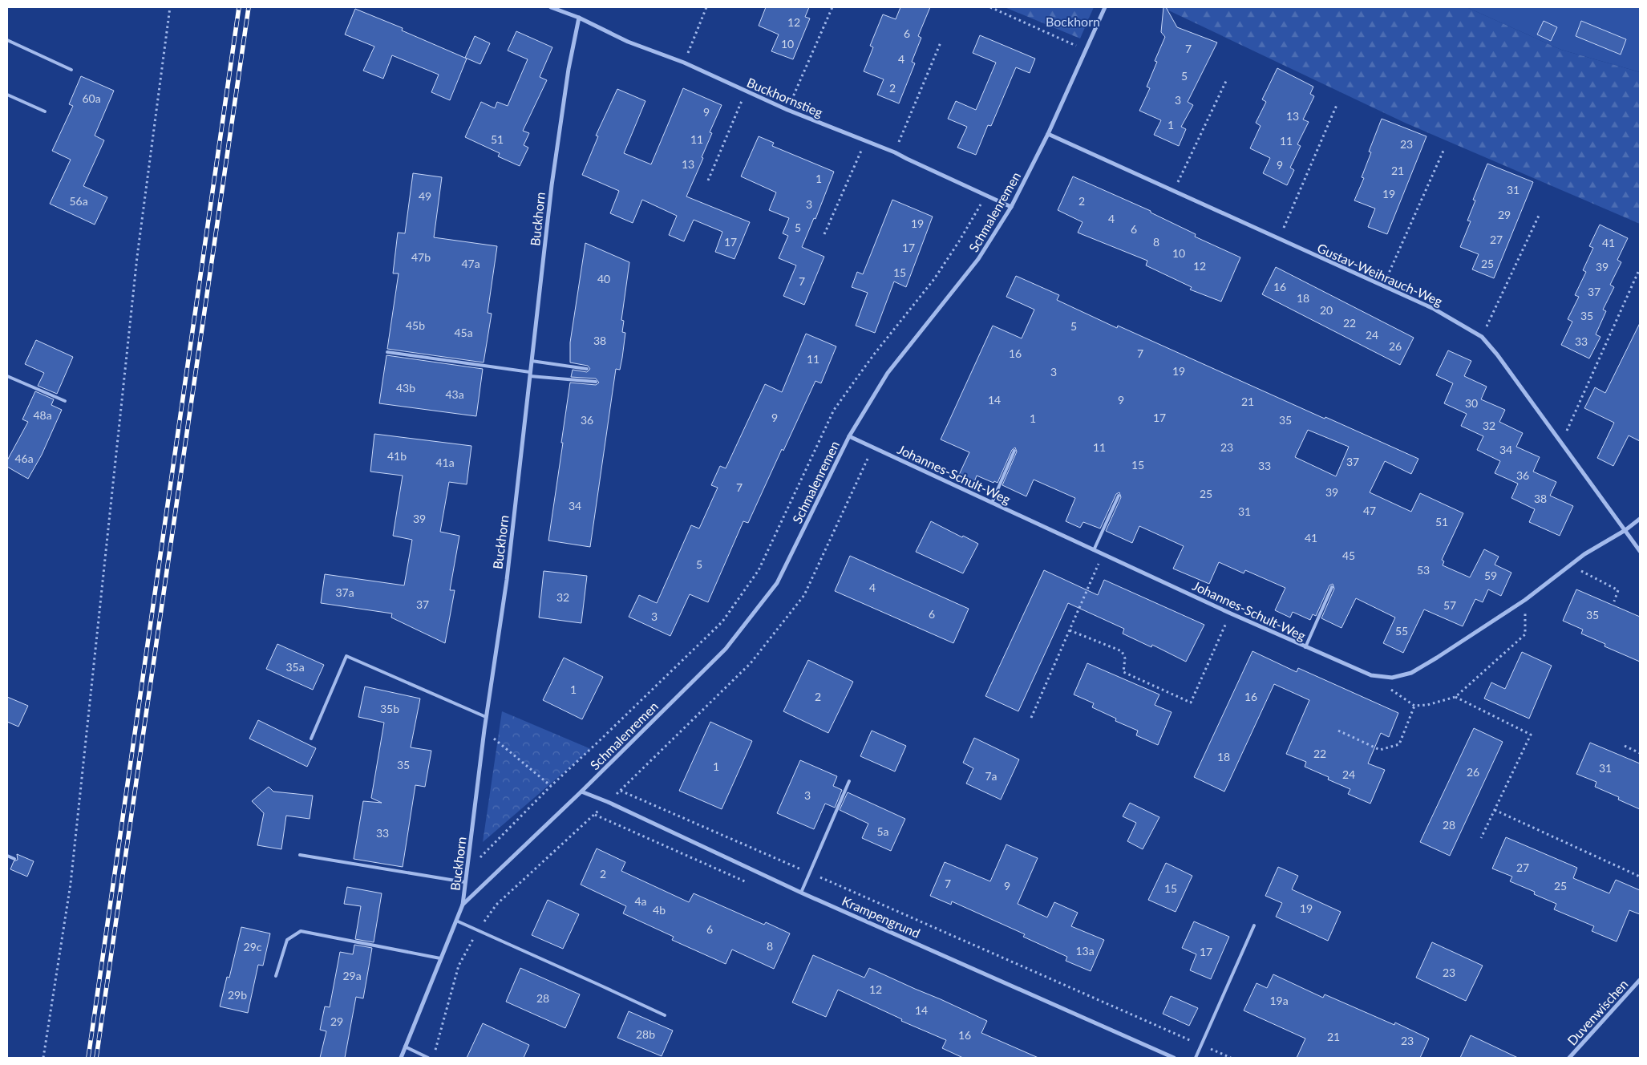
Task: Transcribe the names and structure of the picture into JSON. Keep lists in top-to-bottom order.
{
  "streets": {
    "street": [
      "Buckhornstieg",
      "Schmalenremen",
      "Buckhorn",
      "Gustav-Weihrauch-Weg",
      "Johannes-Schult-Weg",
      "Krampengrund",
      "Duvenwischen"
    ]
  },
  "crossings": [
    ["Buckhornstieg", "Schmalenremen"],
    ["Buckhornstieg", "Buckhorn"],
    ["Schmalenremen", "Buckhorn"],
    ["Schmalenremen", "Gustav-Weihrauch-Weg"],
    ["Schmalenremen", "Johannes-Schult-Weg"],
    ["Schmalenremen", "Krampengrund"],
    ["Gustav-Weihrauch-Weg", "Johannes-Schult-Weg"]
  ],
  "parks": ["Bockhorn"],
  "house_numbers": [
    "12",
    "6",
    "10",
    "7",
    "4",
    "5",
    "2",
    "60a",
    "3",
    "9",
    "13",
    "1",
    "51",
    "11",
    "11",
    "23",
    "13",
    "9",
    "21",
    "1",
    "31",
    "19",
    "49",
    "56a",
    "2",
    "3",
    "29",
    "4",
    "19",
    "5",
    "6",
    "27",
    "17",
    "8",
    "41",
    "17",
    "10",
    "47b",
    "47a",
    "25",
    "12",
    "39",
    "15",
    "40",
    "7",
    "16",
    "37",
    "18",
    "20",
    "35",
    "22",
    "45b",
    "5",
    "45a",
    "24",
    "38",
    "33",
    "26",
    "16",
    "7",
    "11",
    "19",
    "3",
    "43b",
    "43a",
    "14",
    "9",
    "21",
    "30",
    "48a",
    "9",
    "17",
    "1",
    "36",
    "35",
    "32",
    "11",
    "23",
    "34",
    "41b",
    "46a",
    "37",
    "41a",
    "15",
    "33",
    "36",
    "7",
    "39",
    "25",
    "38",
    "34",
    "47",
    "31",
    "39",
    "51",
    "41",
    "45",
    "5",
    "53",
    "59",
    "4",
    "37a",
    "32",
    "37",
    "57",
    "6",
    "35",
    "3",
    "55",
    "35a",
    "1",
    "2",
    "16",
    "35b",
    "22",
    "18",
    "35",
    "1",
    "31",
    "26",
    "24",
    "7a",
    "3",
    "28",
    "5a",
    "33",
    "27",
    "2",
    "7",
    "9",
    "25",
    "15",
    "4a",
    "19",
    "4b",
    "6",
    "8",
    "29c",
    "13a",
    "17",
    "23",
    "29a",
    "12",
    "29b",
    "28",
    "19a",
    "14",
    "29",
    "28b",
    "16",
    "21",
    "23"
  ]
}
